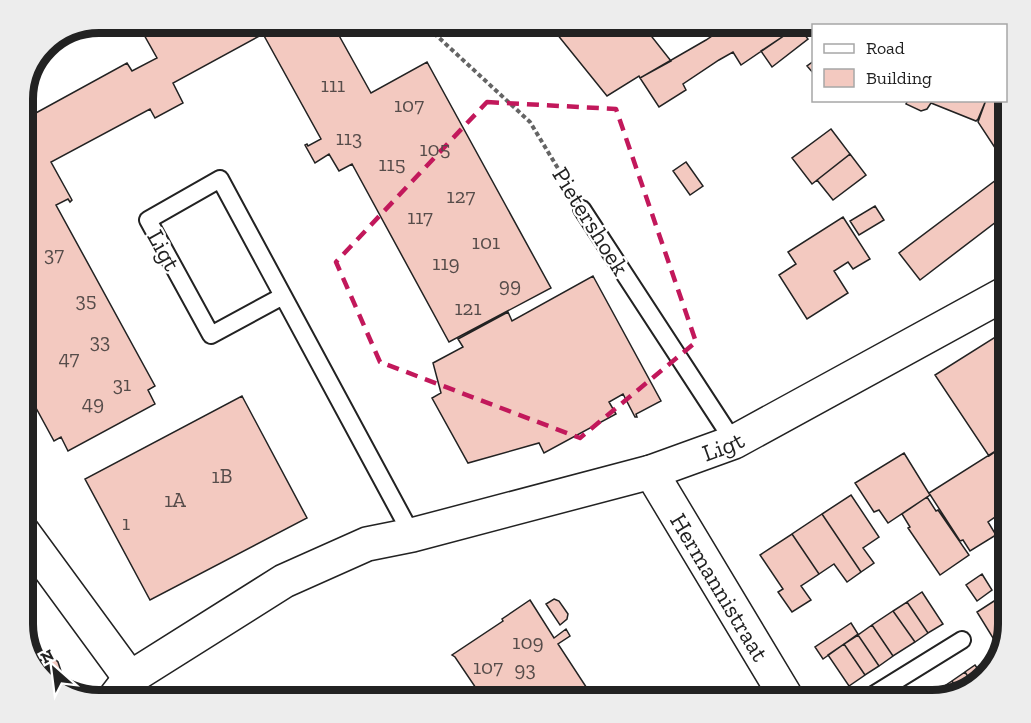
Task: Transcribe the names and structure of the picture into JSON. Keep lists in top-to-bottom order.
{
  "streets": {
    "street": ["Ligt", "Hermannistraat"],
    "lane": ["Pietershoek"]
  },
  "crossings": [
    ["Pietershoek", "Ligt"],
    ["Ligt", "Hermannistraat"]
  ],
  "house_numbers": [
    "111",
    "107",
    "113",
    "105",
    "115",
    "127",
    "117",
    "101",
    "37",
    "119",
    "99",
    "35",
    "121",
    "33",
    "47",
    "31",
    "49",
    "1B",
    "1A",
    "1",
    "109",
    "107",
    "93"
  ],
  "legend": ["Road", "Building"],
  "north": "top left"
}
